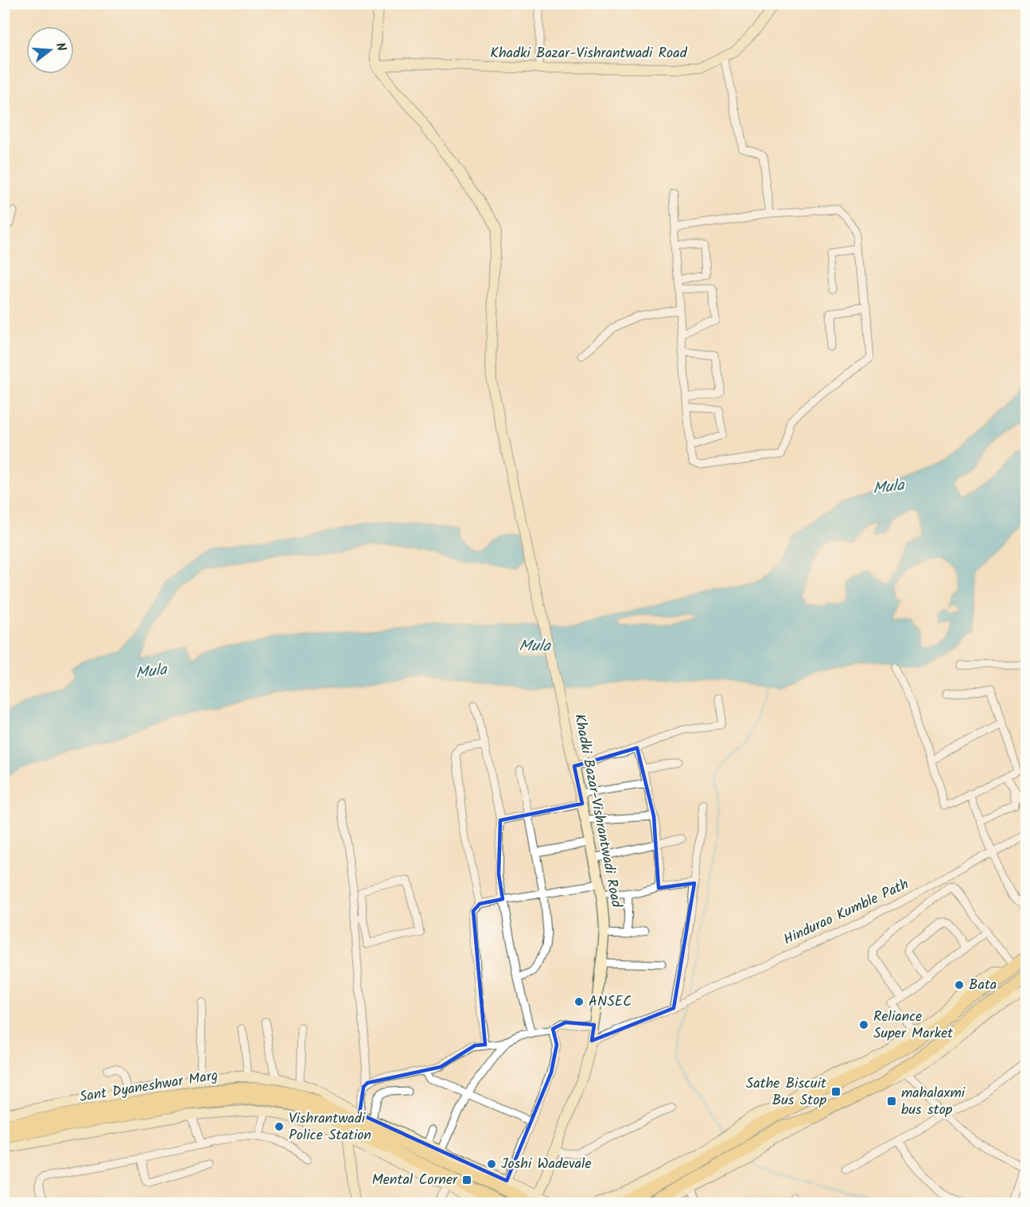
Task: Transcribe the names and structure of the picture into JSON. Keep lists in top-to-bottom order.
{
  "streets": {
    "main road": ["Sant Dyaneshwar Marg"],
    "street": ["Khadki Bazar-Vishrantwadi Road", "Hindurao Kumble Path"]
  },
  "crossings": [
    ["Khadki Bazar-Vishrantwadi Road", "Hindurao Kumble Path"],
    ["Khadki Bazar-Vishrantwadi Road", "Sant Dyaneshwar Marg"]
  ],
  "water": ["Mula"],
  "places": {
    "other": [
      "Bata",
      "ANSEC",
      "Reliance Super Market",
      "Vishrantwadi Police Station",
      "Joshi Wadevale"
    ],
    "transit": ["Sathe Biscuit Bus Stop", "mahalaxmi bus stop", "Mental Corner"]
  },
  "north": "right"
}
